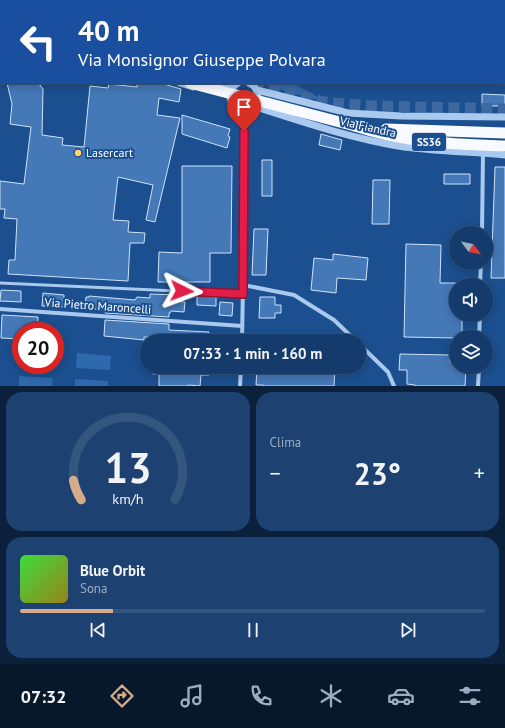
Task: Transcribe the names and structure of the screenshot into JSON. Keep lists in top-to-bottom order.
{
  "streets": {
    "highway": ["SS36"],
    "street": ["Via Fiandra", "Via Pietro Maroncelli"]
  },
  "places": ["Lasercart"],
  "north": "bottom right",
  "page": {
    "turn": ["40 m", "Via Monsignor Giuseppe Polvara"],
    "limit": "20",
    "trip": "07:33 · 1 min · 160 m",
    "tile": "Clima",
    "heat": ["−", "23°", "+"],
    "song": ["Blue Orbit", "Sona"],
    "tabs": "07:32",
    "gauge": ["13", "km/h"]
  }
}
